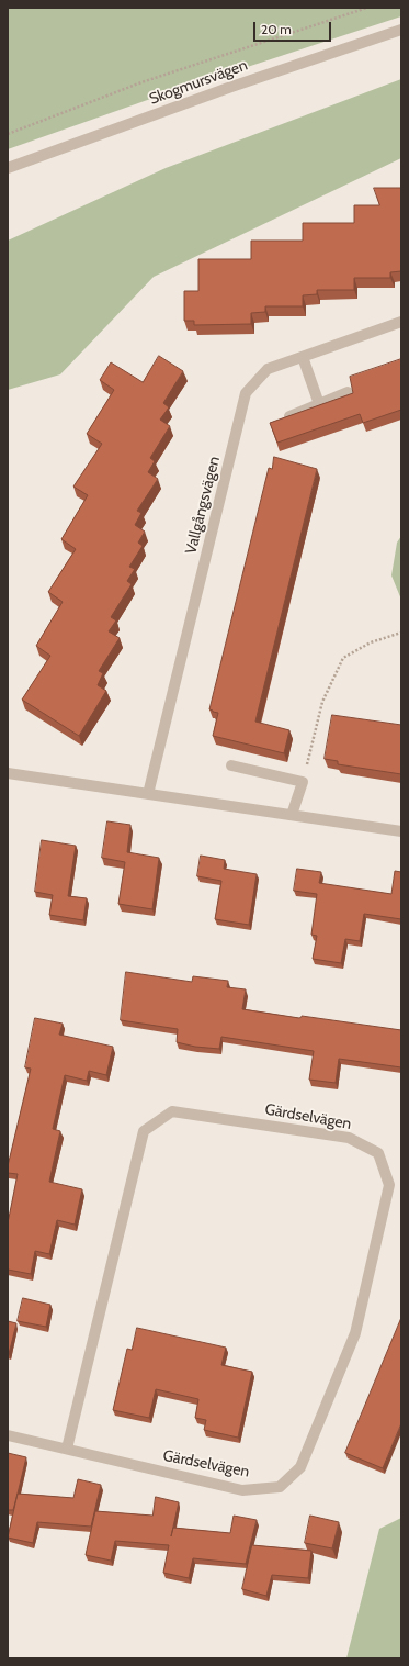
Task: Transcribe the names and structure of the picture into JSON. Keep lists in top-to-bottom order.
{
  "streets": {
    "street": ["Skogmursvägen", "Vallgångsvägen", "Gärdselvägen"]
  },
  "scale_bar": "20 m"
}
